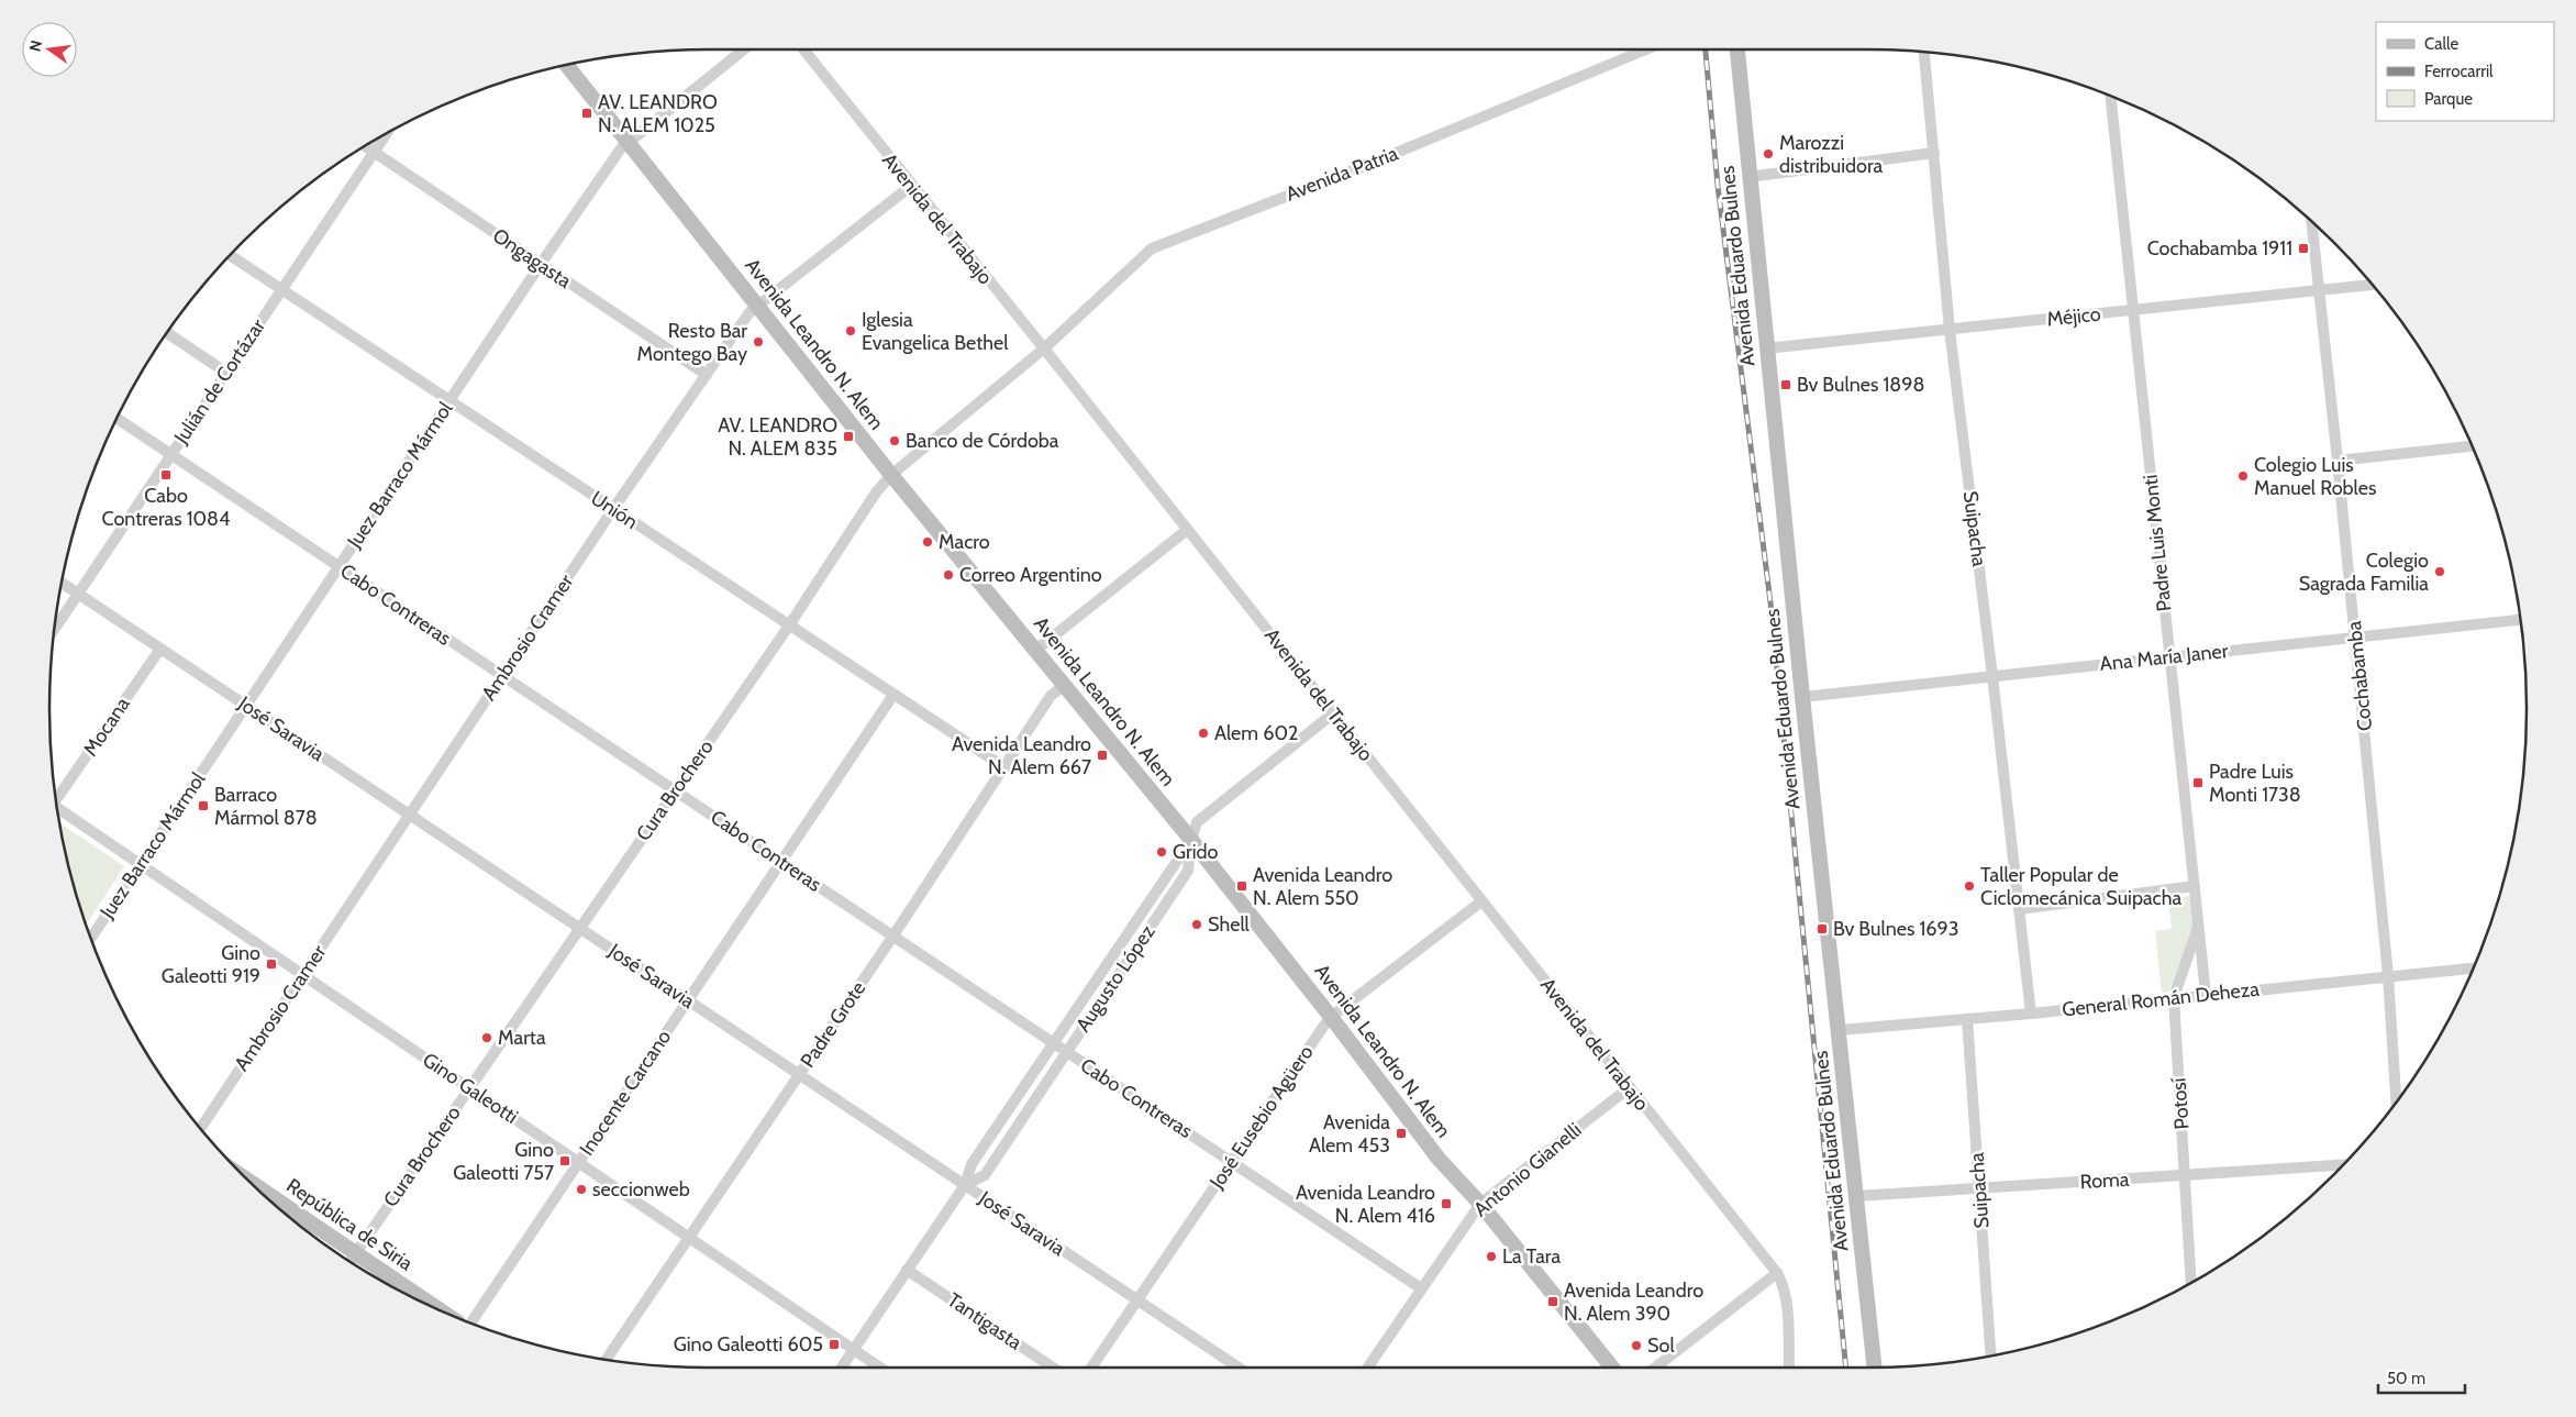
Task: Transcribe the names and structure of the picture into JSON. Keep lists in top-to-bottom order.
{
  "streets": {
    "main road": ["Avenida Eduardo Bulnes", "Avenida Leandro N. Alem", "República de Siria"],
    "street": [
      "Avenida Patria",
      "Avenida del Trabajo",
      "Ongagasta",
      "Méjico",
      "Julián de Cortázar",
      "Juez Barraco Mármol",
      "Unión",
      "Suipacha",
      "Padre Luis Monti",
      "Cabo Contreras",
      "Ambrosio Cramer",
      "Ana María Janer",
      "Cochabamba",
      "Mocana",
      "José Saravia",
      "Cura Brochero",
      "Augusto López",
      "General Román Deheza",
      "Padre Grote",
      "Gino Galeotti",
      "Inocente Carcano",
      "Potosí",
      "José Eusebio Agüero",
      "Antonio Gianelli",
      "Roma",
      "Tantigasta"
    ]
  },
  "crossings": [
    ["Avenida Patria", "Avenida del Trabajo"],
    ["Avenida Patria", "Cura Brochero"],
    ["Avenida del Trabajo", "Ambrosio Cramer"],
    ["Avenida del Trabajo", "Cura Brochero"],
    ["Avenida del Trabajo", "Augusto López"],
    ["Avenida del Trabajo", "José Eusebio Agüero"],
    ["Avenida del Trabajo", "Antonio Gianelli"],
    ["Ongagasta", "Julián de Cortázar"],
    ["Ongagasta", "Juez Barraco Mármol"],
    ["Ongagasta", "Ambrosio Cramer"],
    ["Avenida Eduardo Bulnes", "Méjico"],
    ["Avenida Eduardo Bulnes", "Ana María Janer"],
    ["Avenida Eduardo Bulnes", "General Román Deheza"],
    ["Avenida Eduardo Bulnes", "Roma"],
    ["Méjico", "Suipacha"],
    ["Méjico", "Padre Luis Monti"],
    ["Méjico", "Cochabamba"],
    ["Avenida Leandro N. Alem", "Juez Barraco Mármol"],
    ["Avenida Leandro N. Alem", "Ambrosio Cramer"],
    ["Avenida Leandro N. Alem", "Cura Brochero"],
    ["Avenida Leandro N. Alem", "Augusto López"],
    ["Avenida Leandro N. Alem", "Padre Grote"],
    ["Avenida Leandro N. Alem", "José Eusebio Agüero"],
    ["Avenida Leandro N. Alem", "Antonio Gianelli"],
    ["Julián de Cortázar", "Unión"],
    ["Julián de Cortázar", "Cabo Contreras"],
    ["Julián de Cortázar", "José Saravia"],
    ["Juez Barraco Mármol", "Unión"],
    ["Juez Barraco Mármol", "Cabo Contreras"],
    ["Juez Barraco Mármol", "José Saravia"],
    ["Juez Barraco Mármol", "Gino Galeotti"],
    ["Unión", "Ambrosio Cramer"],
    ["Unión", "Cura Brochero"],
    ["Unión", "Padre Grote"],
    ["Unión", "Inocente Carcano"],
    ["Suipacha", "Ana María Janer"],
    ["Suipacha", "General Román Deheza"],
    ["Suipacha", "Roma"],
    ["Padre Luis Monti", "Ana María Janer"],
    ["Padre Luis Monti", "General Román Deheza"],
    ["Padre Luis Monti", "Potosí"],
    ["Cabo Contreras", "Ambrosio Cramer"],
    ["Cabo Contreras", "Cura Brochero"],
    ["Cabo Contreras", "Augusto López"],
    ["Cabo Contreras", "Padre Grote"],
    ["Cabo Contreras", "Inocente Carcano"],
    ["Cabo Contreras", "José Eusebio Agüero"],
    ["Cabo Contreras", "Antonio Gianelli"],
    ["Ambrosio Cramer", "José Saravia"],
    ["Ambrosio Cramer", "Gino Galeotti"],
    ["Ana María Janer", "Cochabamba"],
    ["Cochabamba", "General Román Deheza"],
    ["Mocana", "José Saravia"],
    ["José Saravia", "Cura Brochero"],
    ["José Saravia", "Augusto López"],
    ["José Saravia", "Padre Grote"],
    ["José Saravia", "Inocente Carcano"],
    ["José Saravia", "José Eusebio Agüero"],
    ["Cura Brochero", "Gino Galeotti"],
    ["Cura Brochero", "República de Siria"],
    ["Augusto López", "Gino Galeotti"],
    ["Augusto López", "Tantigasta"],
    ["General Román Deheza", "Potosí"],
    ["Padre Grote", "Gino Galeotti"],
    ["Gino Galeotti", "Inocente Carcano"],
    ["Potosí", "Roma"]
  ],
  "places": {
    "transit": [
      "AV. LEANDRO N. ALEM 1025",
      "Cochabamba 1911",
      "Bv Bulnes 1898",
      "AV. LEANDRO N. ALEM 835",
      "Cabo Contreras 1084",
      "Avenida Leandro N. Alem 667",
      "Padre Luis Monti 1738",
      "Barraco Mármol 878",
      "Avenida Leandro N. Alem 550",
      "Bv Bulnes 1693",
      "Gino Galeotti 919",
      "Avenida Alem 453",
      "Gino Galeotti 757",
      "Avenida Leandro N. Alem 416",
      "Avenida Leandro N. Alem 390",
      "Gino Galeotti 605"
    ],
    "other": [
      "Marozzi distribuidora",
      "Iglesia Evangelica Bethel",
      "Resto Bar Montego Bay",
      "Banco de Córdoba",
      "Colegio Luis Manuel Robles",
      "Macro",
      "Colegio Sagrada Familia",
      "Correo Argentino",
      "Alem 602",
      "Grido",
      "Taller Popular de Ciclomecánica Suipacha",
      "Shell",
      "Marta",
      "seccionweb",
      "La Tara",
      "Sol"
    ]
  },
  "legend": ["Calle", "Ferrocarril", "Parque"],
  "scale_bar": "50 m",
  "north": "left"
}
